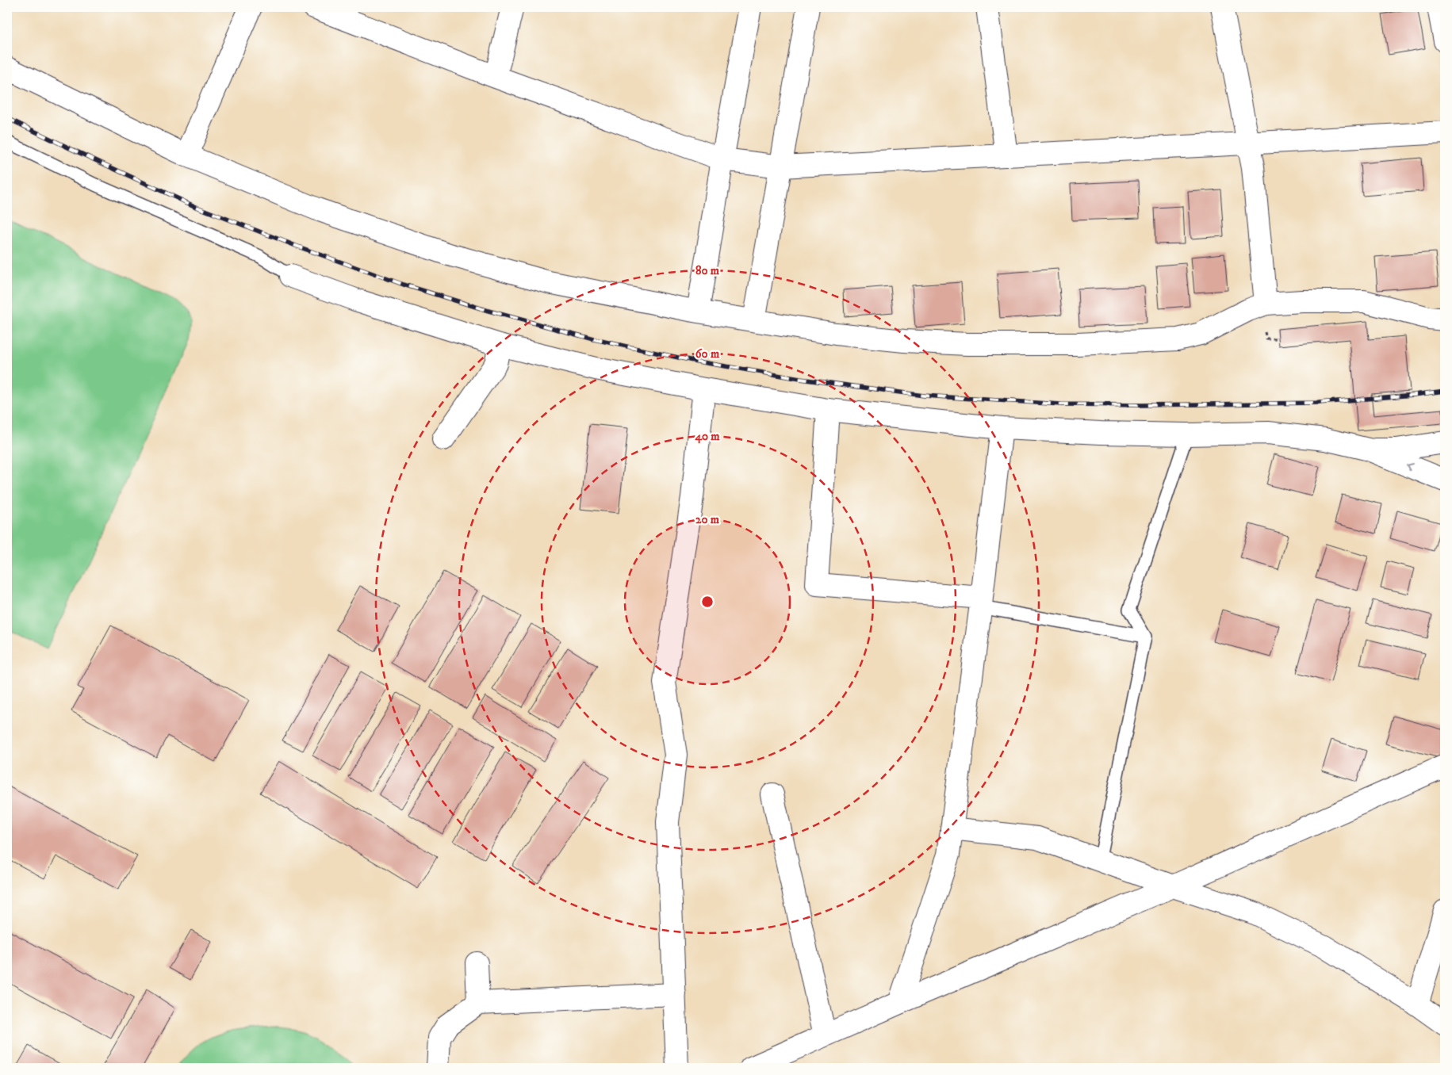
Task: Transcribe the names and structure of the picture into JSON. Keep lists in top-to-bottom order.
{
  "rings": [
    "80 m",
    "60 m",
    "40 m",
    "20 m"
  ]
}
